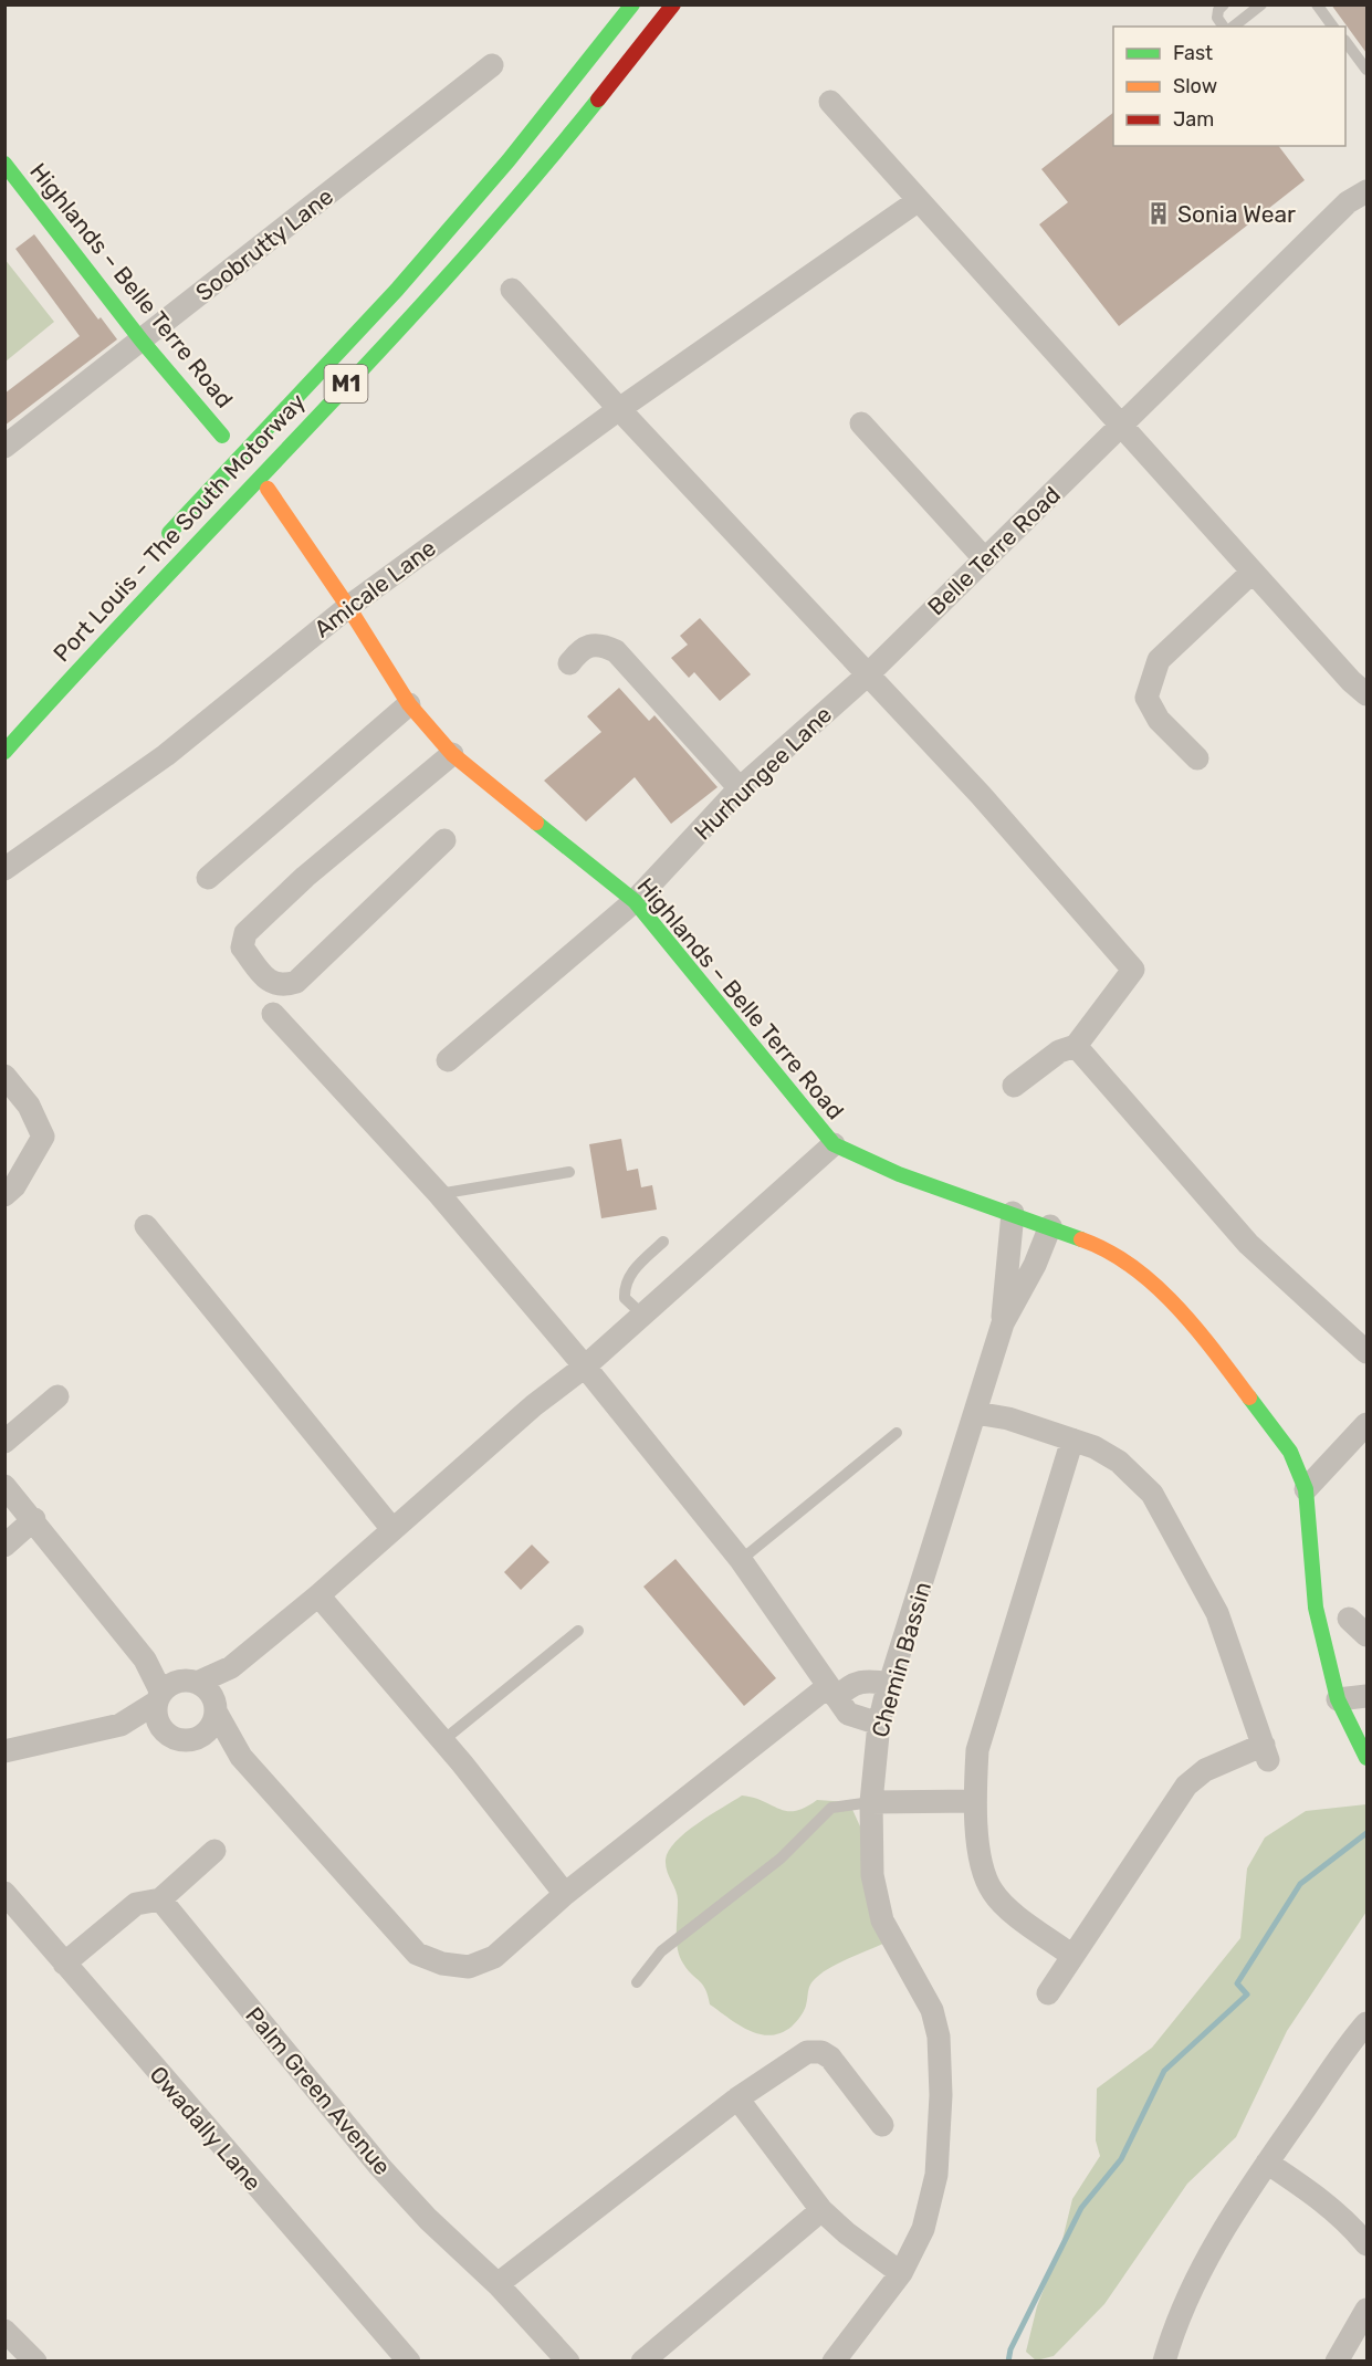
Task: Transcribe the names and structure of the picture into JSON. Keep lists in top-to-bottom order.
{
  "streets": {
    "main road": ["Highlands – Belle Terre Road", "M1", "Port Louis – The South Motorway"],
    "street": [
      "Soobrutty Lane",
      "Belle Terre Road",
      "Amicale Lane",
      "Hurhungee Lane",
      "Chemin Bassin",
      "Palm Green Avenue",
      "Owadally Lane"
    ]
  },
  "crossings": [
    ["Soobrutty Lane", "Highlands – Belle Terre Road"],
    ["Highlands – Belle Terre Road", "Amicale Lane"],
    ["Highlands – Belle Terre Road", "Hurhungee Lane"],
    ["Belle Terre Road", "Hurhungee Lane"]
  ],
  "places": {
    "building": ["Sonia Wear"]
  },
  "legend": ["Fast", "Slow", "Jam"]
}
